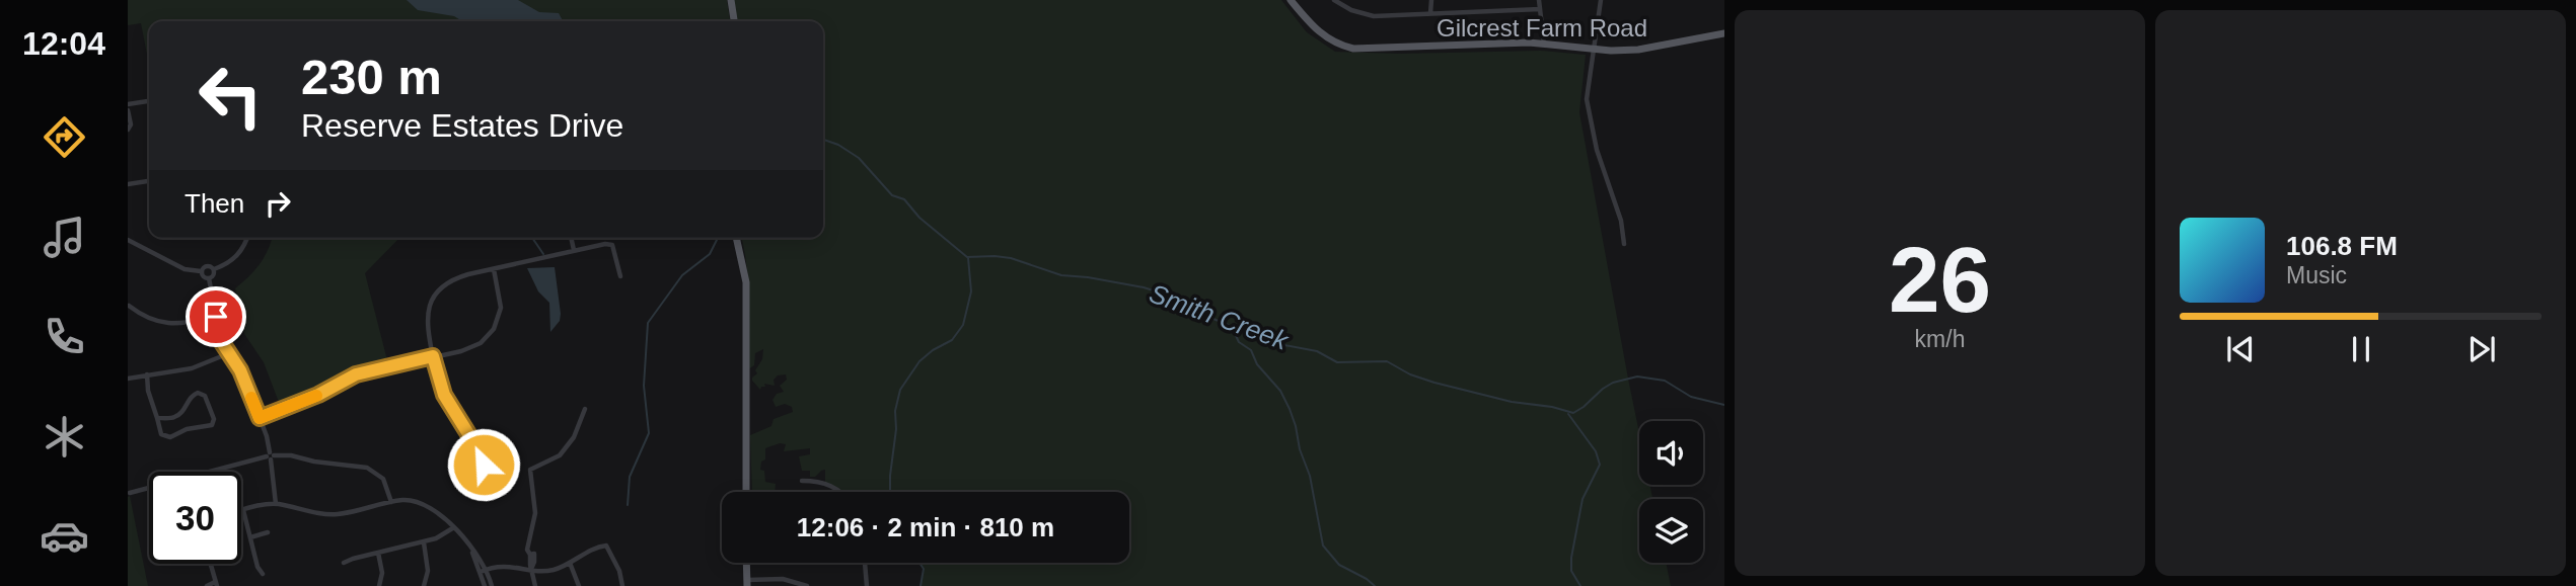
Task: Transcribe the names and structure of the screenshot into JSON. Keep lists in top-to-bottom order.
{
  "streets": {
    "main road": ["Gilcrest Farm Road"]
  },
  "water": ["Smith Creek"],
  "page": {
    "tabs": "12:04",
    "tile": ["26", "km/h"],
    "turn": ["230 m", "Reserve Estates Drive"],
    "then": "Then",
    "song": ["106.8 FM", "Music"],
    "limit": "30",
    "trip": "12:06 · 2 min · 810 m"
  }
}
